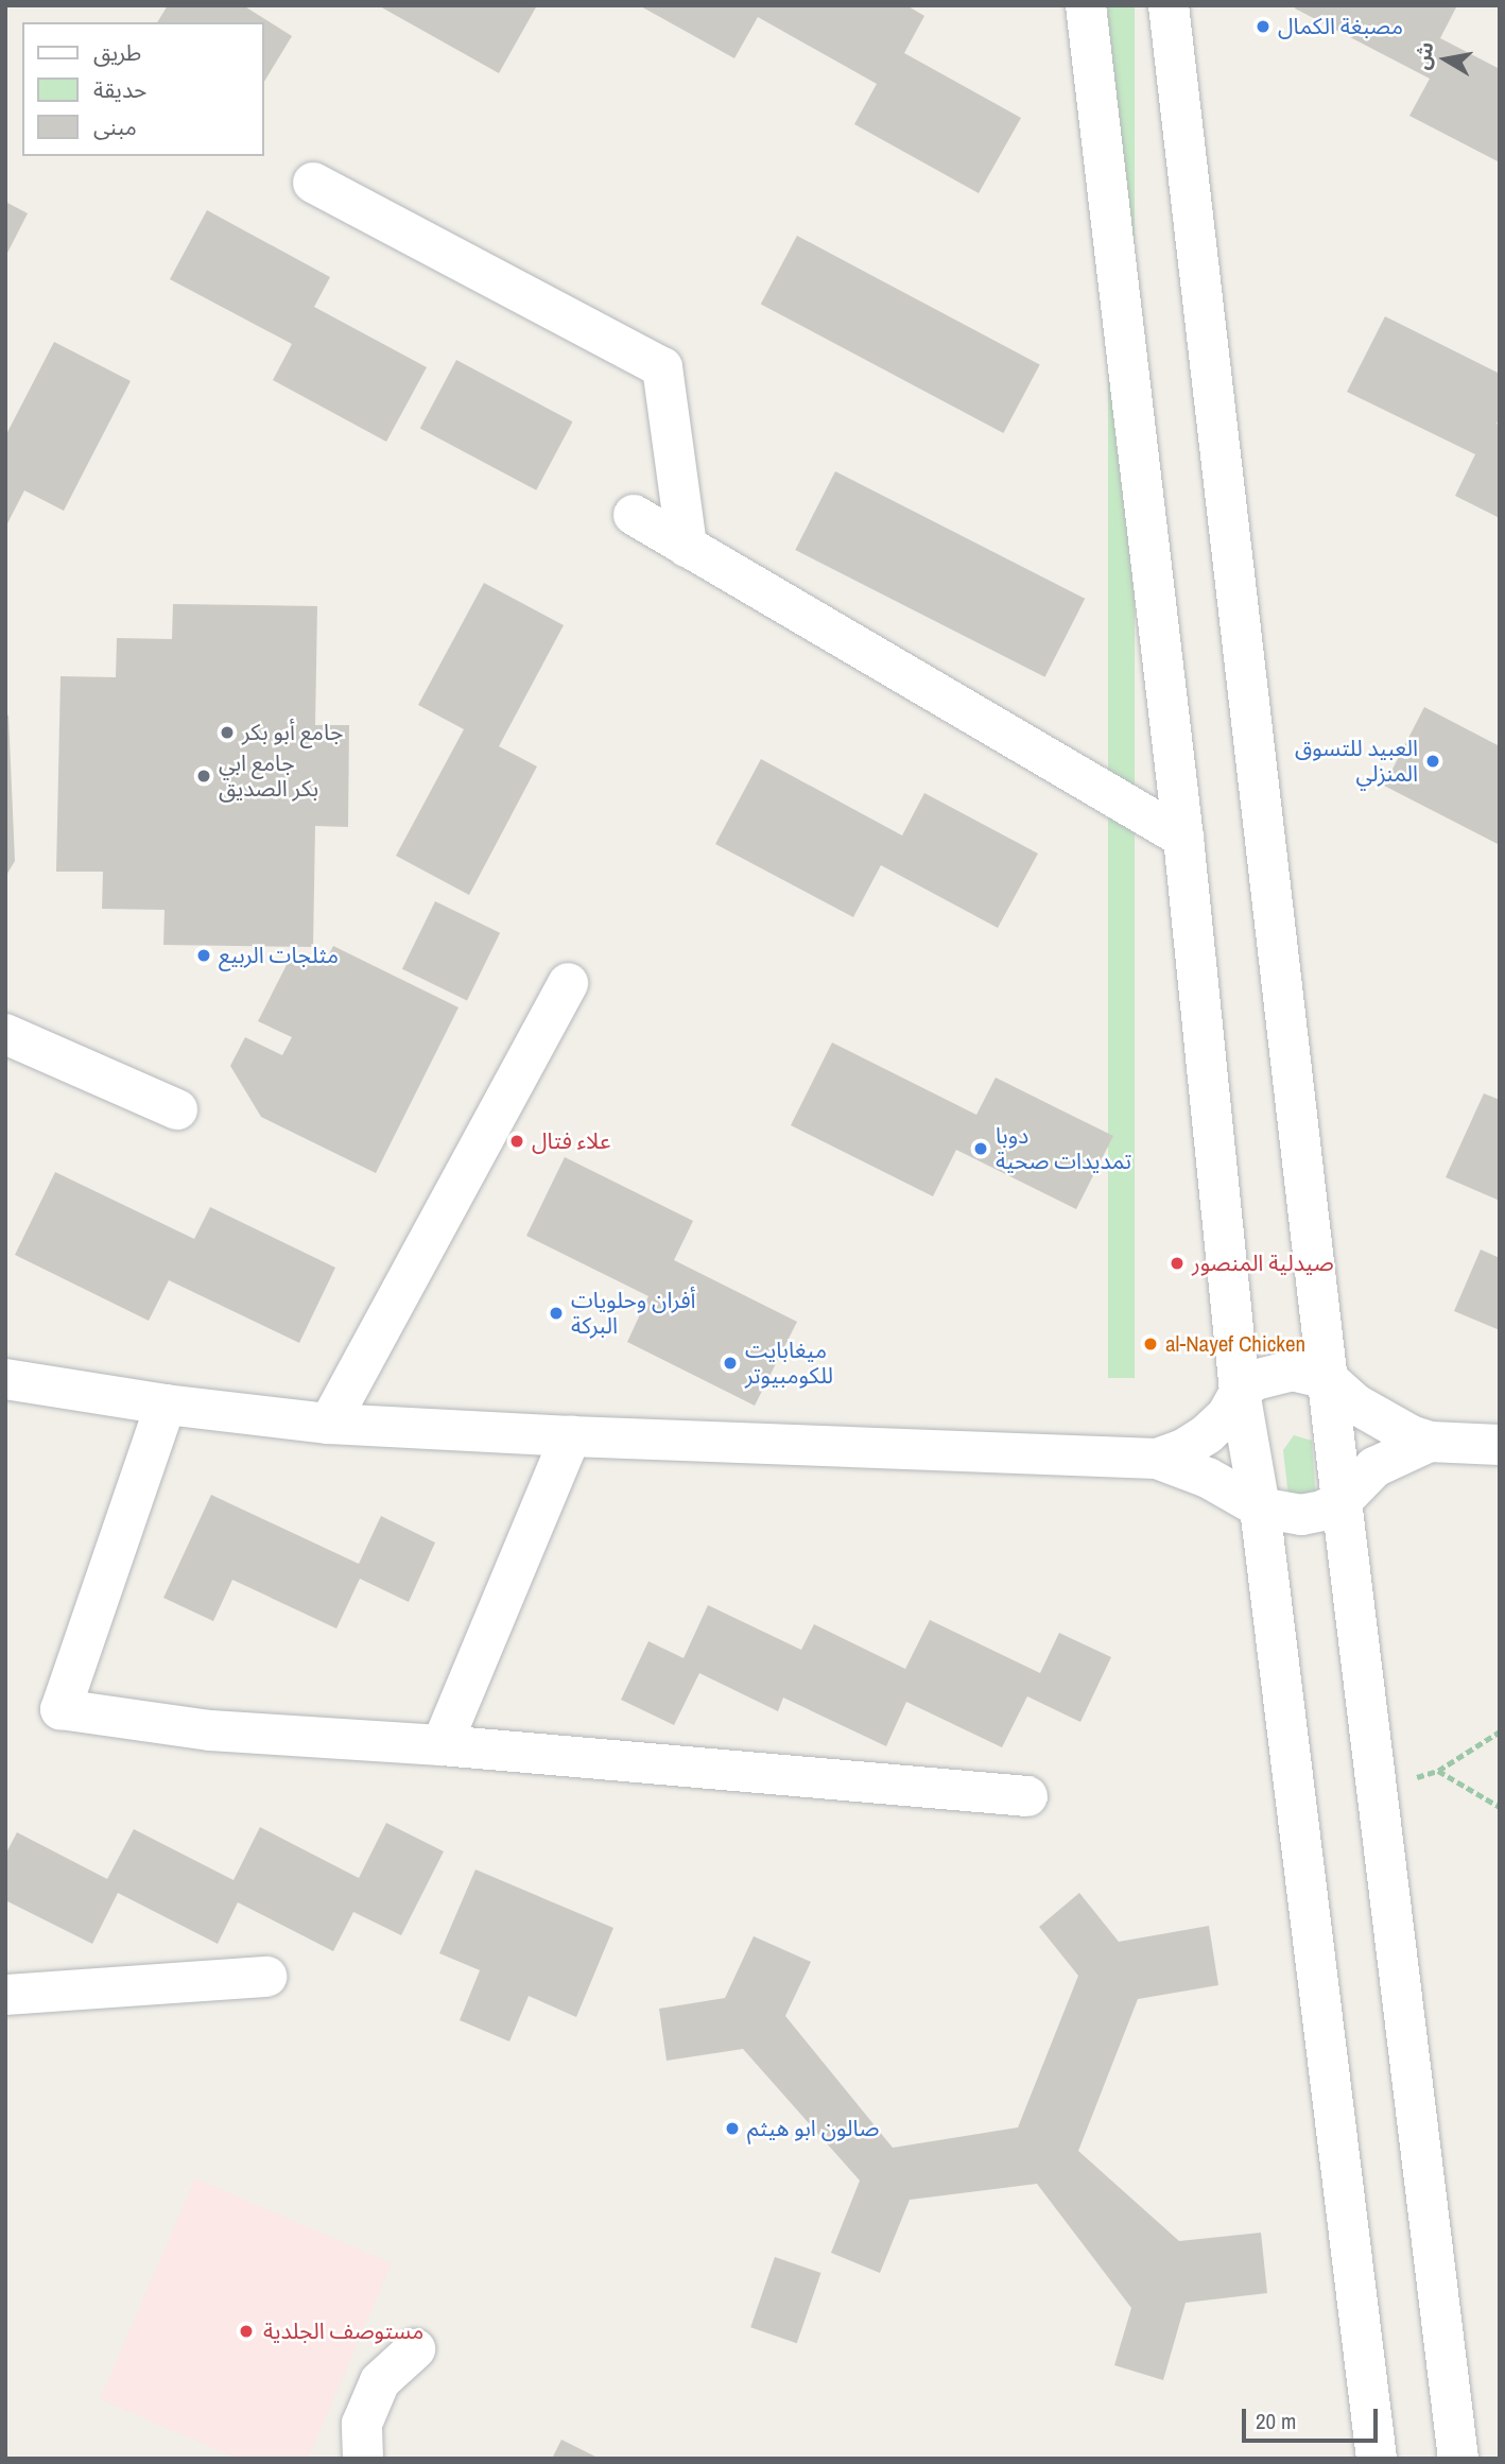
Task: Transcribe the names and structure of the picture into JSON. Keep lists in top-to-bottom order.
{
  "places": [
    "مصبغة الكمال",
    "جامع أبو بكر",
    "العبيد للتسوق المنزلي",
    "جامع ابي بكر الصديق",
    "مثلجات الربيع",
    "علاء فتال",
    "دوبا تمديدات صحية",
    "صيدلية المنصور",
    "أفران وحلويات البركة",
    "al-Nayef Chicken",
    "ميغابايت للكومبيوتر",
    "صالون ابو هيثم",
    "مستوصف الجلدية"
  ],
  "legend": ["طريق", "حديقة", "مبنى"],
  "scale_bar": "20 m",
  "north": "left"
}
